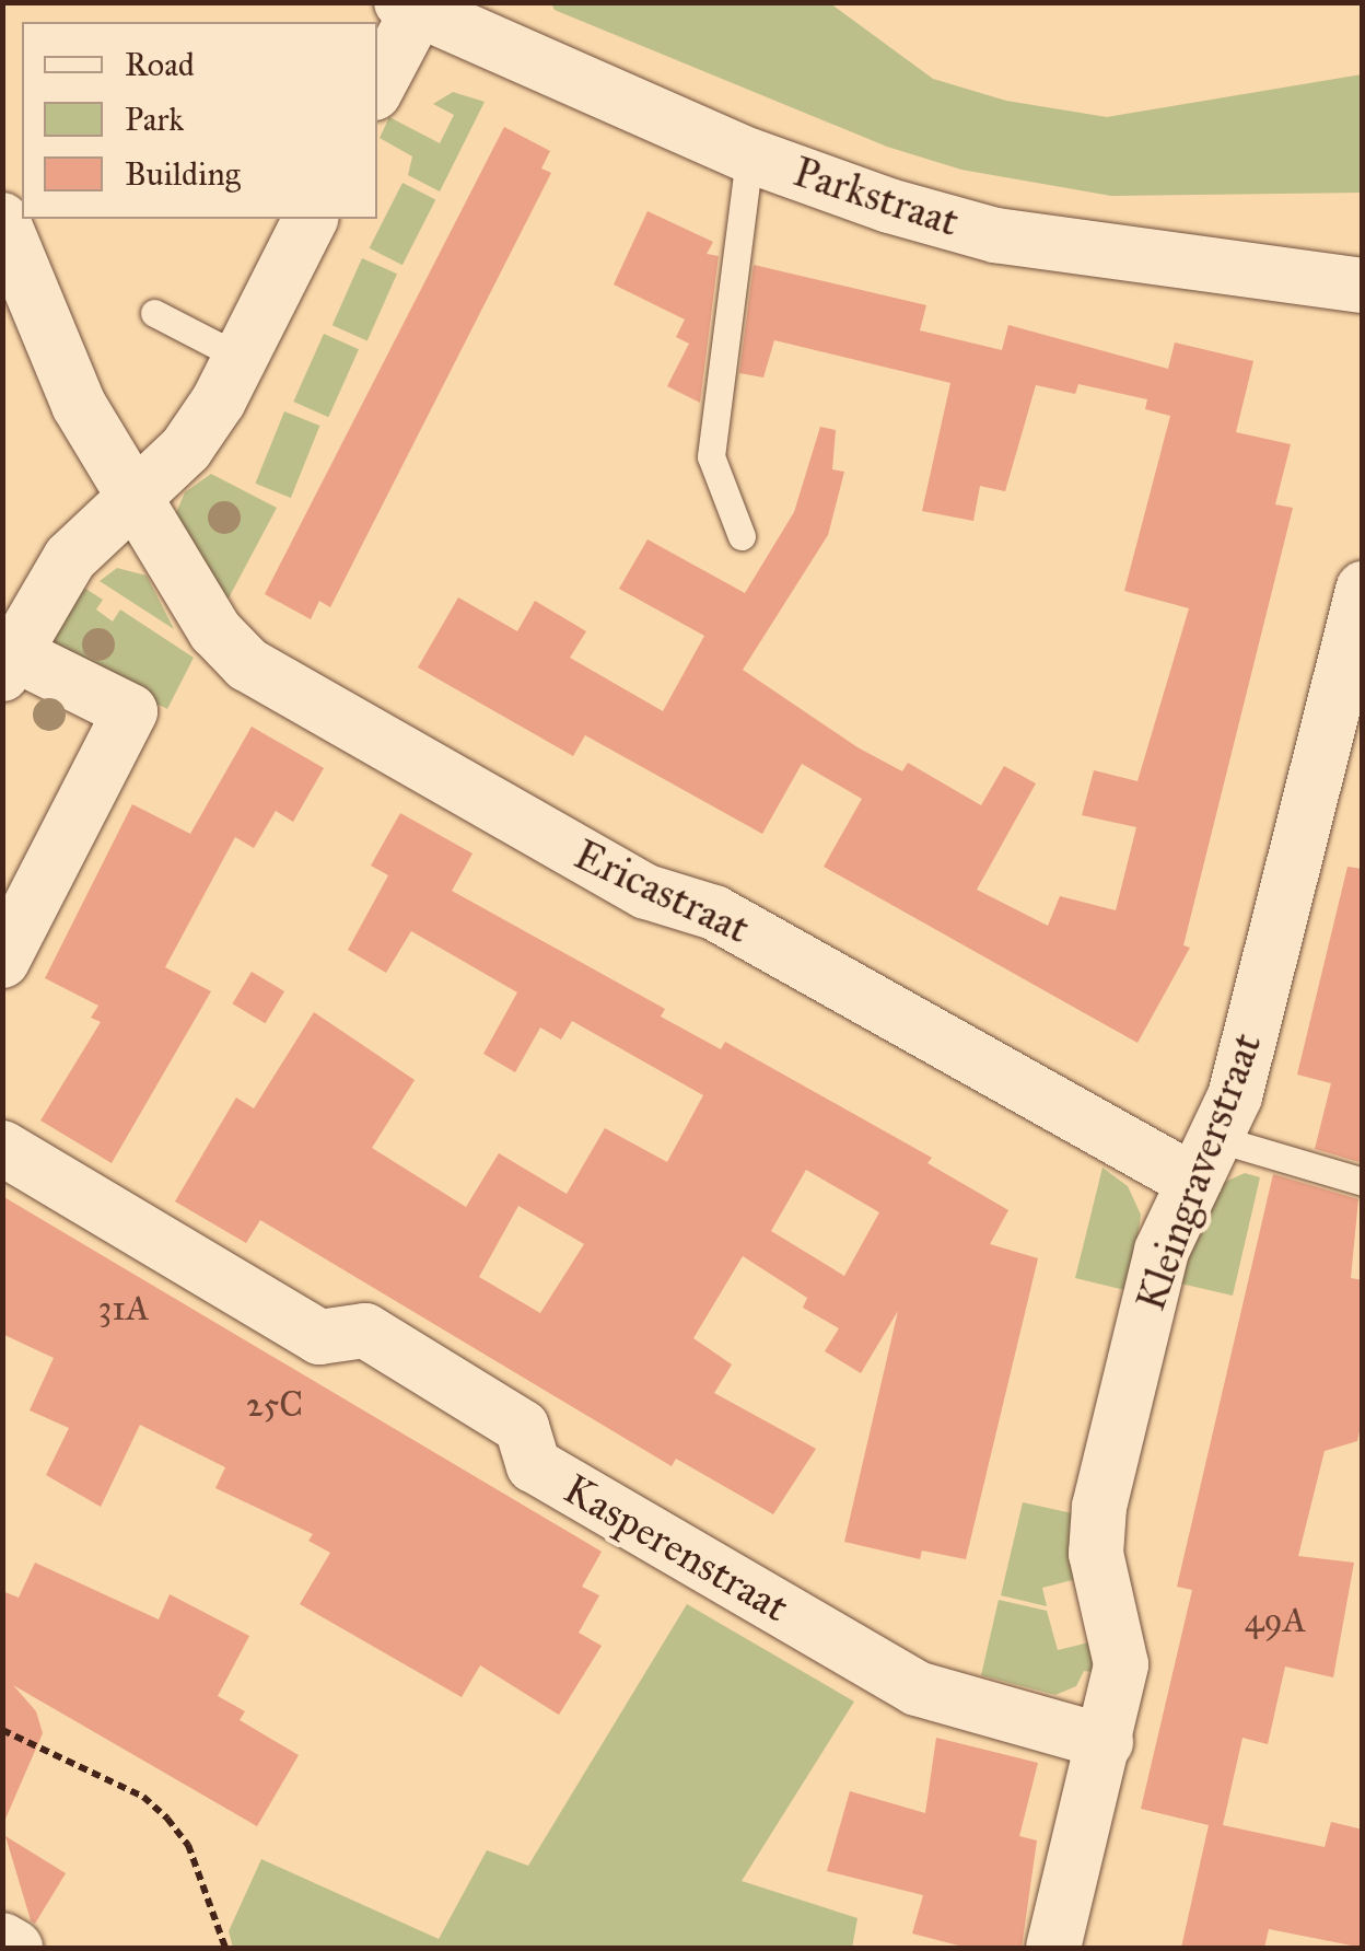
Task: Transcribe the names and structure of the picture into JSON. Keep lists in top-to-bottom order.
{
  "streets": {
    "street": [
      "Parkstraat",
      "Ericastraat",
      "Kleingraverstraat",
      "Kasperenstraat"
    ]
  },
  "crossings": [
    ["Ericastraat", "Kleingraverstraat"],
    ["Kleingraverstraat", "Kasperenstraat"]
  ],
  "house_numbers": ["31A", "25C", "49A"],
  "legend": ["Road", "Park", "Building"]
}
